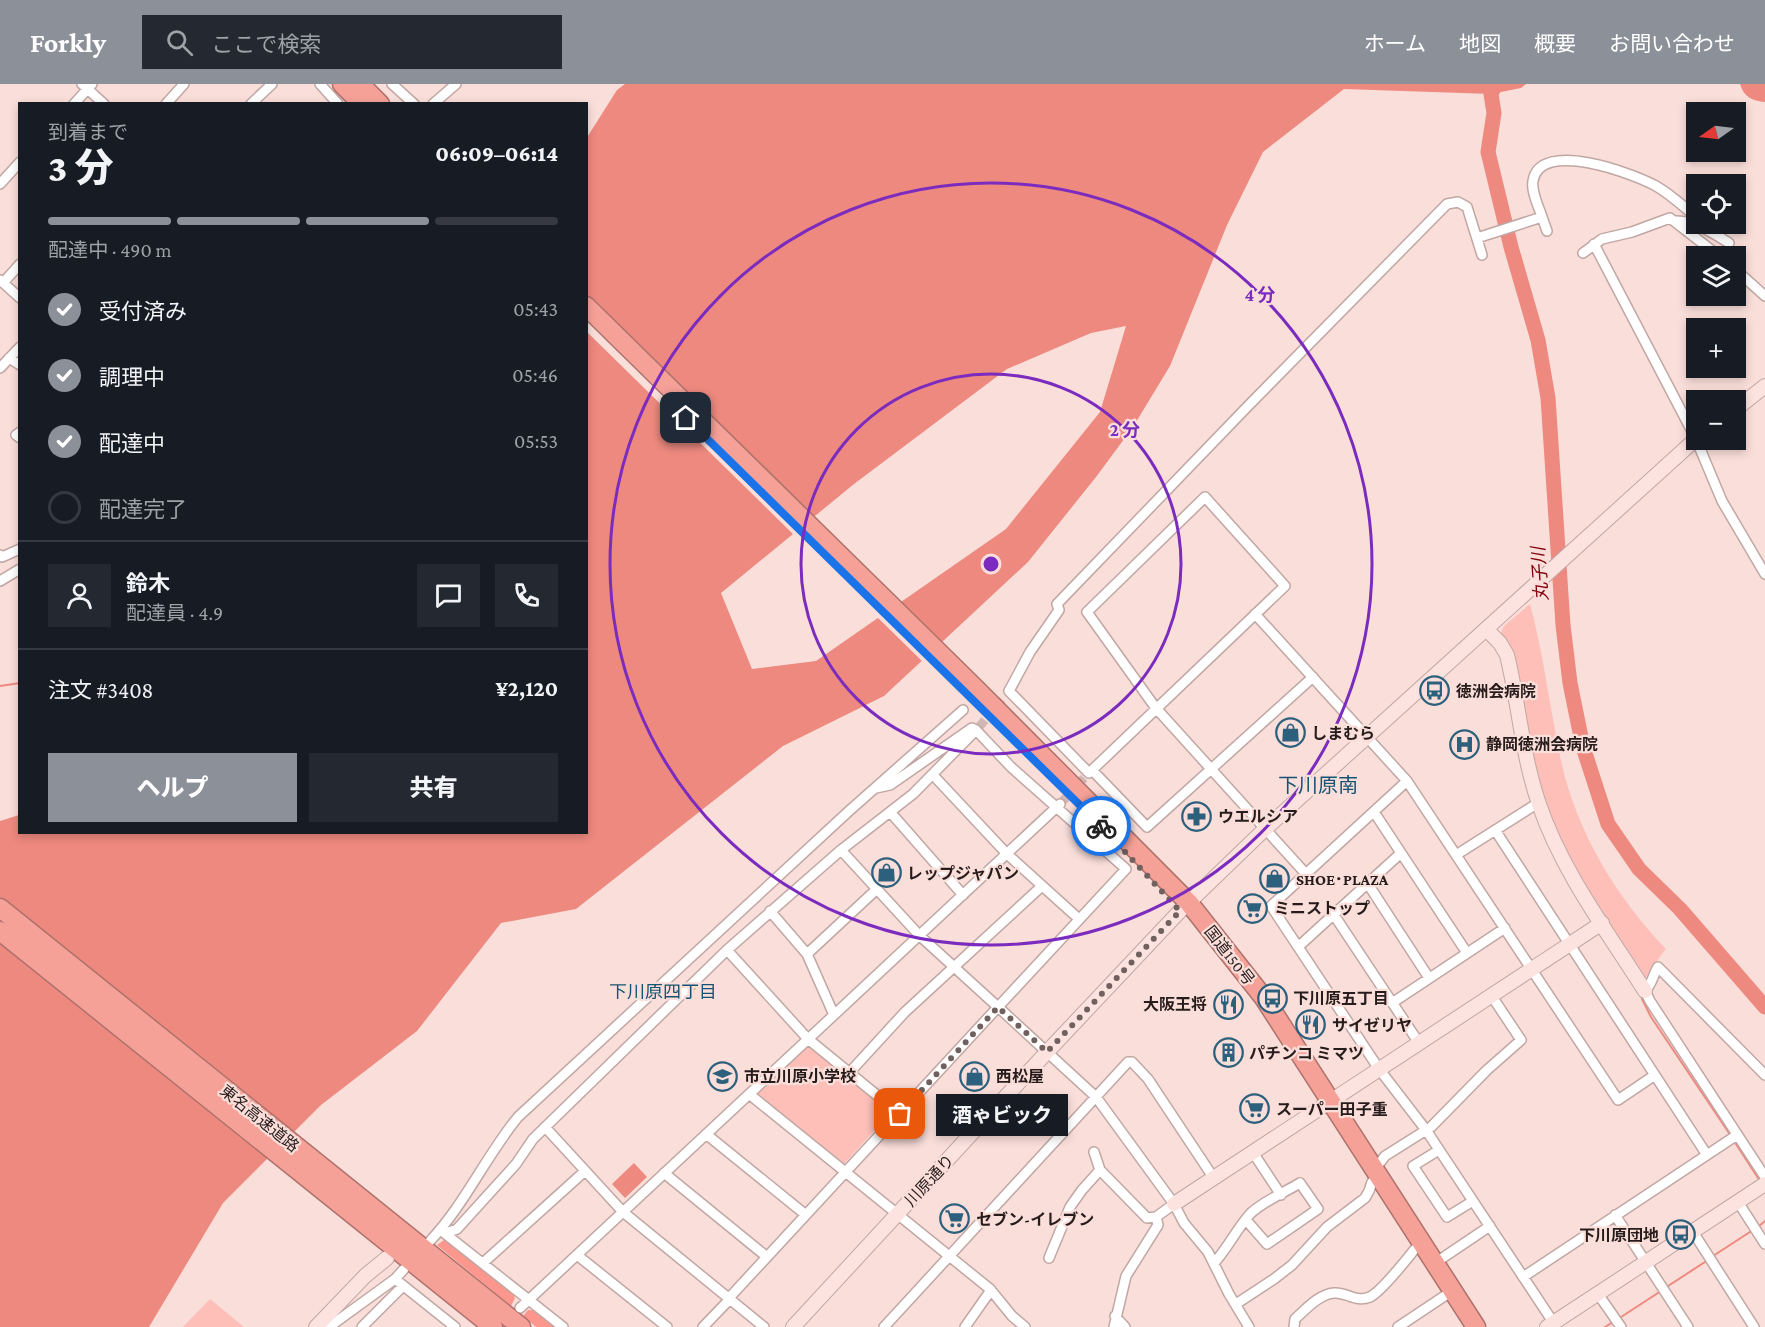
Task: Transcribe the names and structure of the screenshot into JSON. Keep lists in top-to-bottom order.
{
  "streets": {
    "highway": ["国道150号", "東名高速道路"],
    "street": ["川原通り"]
  },
  "crossings": [
    ["国道150号", "川原通り"]
  ],
  "districts": ["下川原南", "下川原四丁目"],
  "water": ["丸子川"],
  "places": {
    "bus stop": ["徳洲会病院", "下川原五丁目", "下川原団地"],
    "shop": [
      "しまむら",
      "レップジャパン",
      "SHOE･PLAZA",
      "西松屋"
    ],
    "hospital": ["静岡徳洲会病院"],
    "pharmacy": ["ウエルシア"],
    "supermarket": ["ミニストップ", "スーパー田子重", "セブン-イレブン"],
    "restaurant": ["大阪王将", "サイゼリヤ"],
    "building": ["パチンコ ミマツ"],
    "school or university": ["市立川原小学校"],
    "other": ["酒ゃビック"]
  },
  "north": "left",
  "page": {
    "header": "Forkly",
    "search": "ここで検索",
    "nav": [
      "ホーム",
      "地図",
      "概要",
      "お問い合わせ"
    ],
    "map_buttons": ["+", "−"],
    "heading": ["3 分", "到着まで", "06:09–06:14"],
    "panel": [
      "鈴木",
      "配達員 · 4.9",
      "注文 #3408",
      "¥2,120"
    ],
    "bar": "配達中 · 490 m",
    "list": [
      ["受付済み", "05:43"],
      ["調理中", "05:46"],
      ["配達中", "05:53"],
      "配達完了"
    ],
    "buttons": ["ヘルプ", "共有"],
    "bubble": "酒ゃビック"
  },
  "rings": ["4 分", "2 分"]
}
